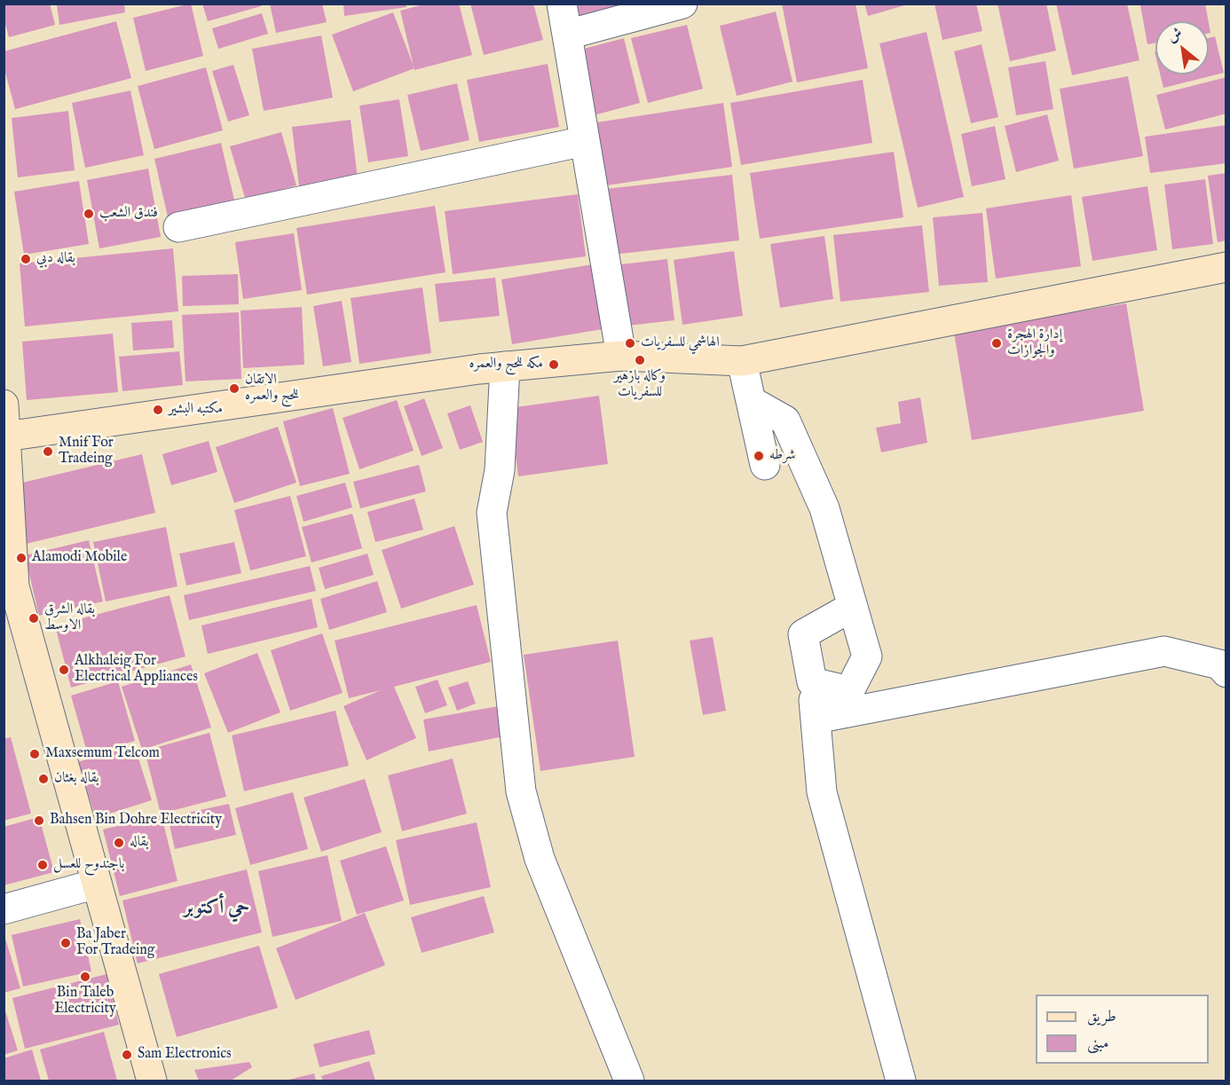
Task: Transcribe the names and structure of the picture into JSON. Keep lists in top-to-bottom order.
{
  "districts": ["حي أكتوبر"],
  "places": [
    "فندق الشعب",
    "بقاله دبي",
    "الهاشمي للسفريات",
    "إدارة الهجرة والجوازات",
    "وكاله بازهير للسفريات",
    "مكه للحج والعمره",
    "الاتقان للحج والعمره",
    "مكتبه البشير",
    "Mnif For Tradeing",
    "شرطه",
    "Alamodi Mobile",
    "بقاله الشرق الاوسط",
    "Alkhaleig For Electrical Appliances",
    "Maxsemum Telcom",
    "بقاله بغثان",
    "Bahsen Bin Dohre Electricity",
    "بقاله",
    "باجندوح للعسل",
    "Ba Jaber For Tradeing",
    "Bin Taleb Electricity",
    "Sam Electronics"
  ],
  "legend": ["طريق", "مبنى"],
  "north": "top left"
}
